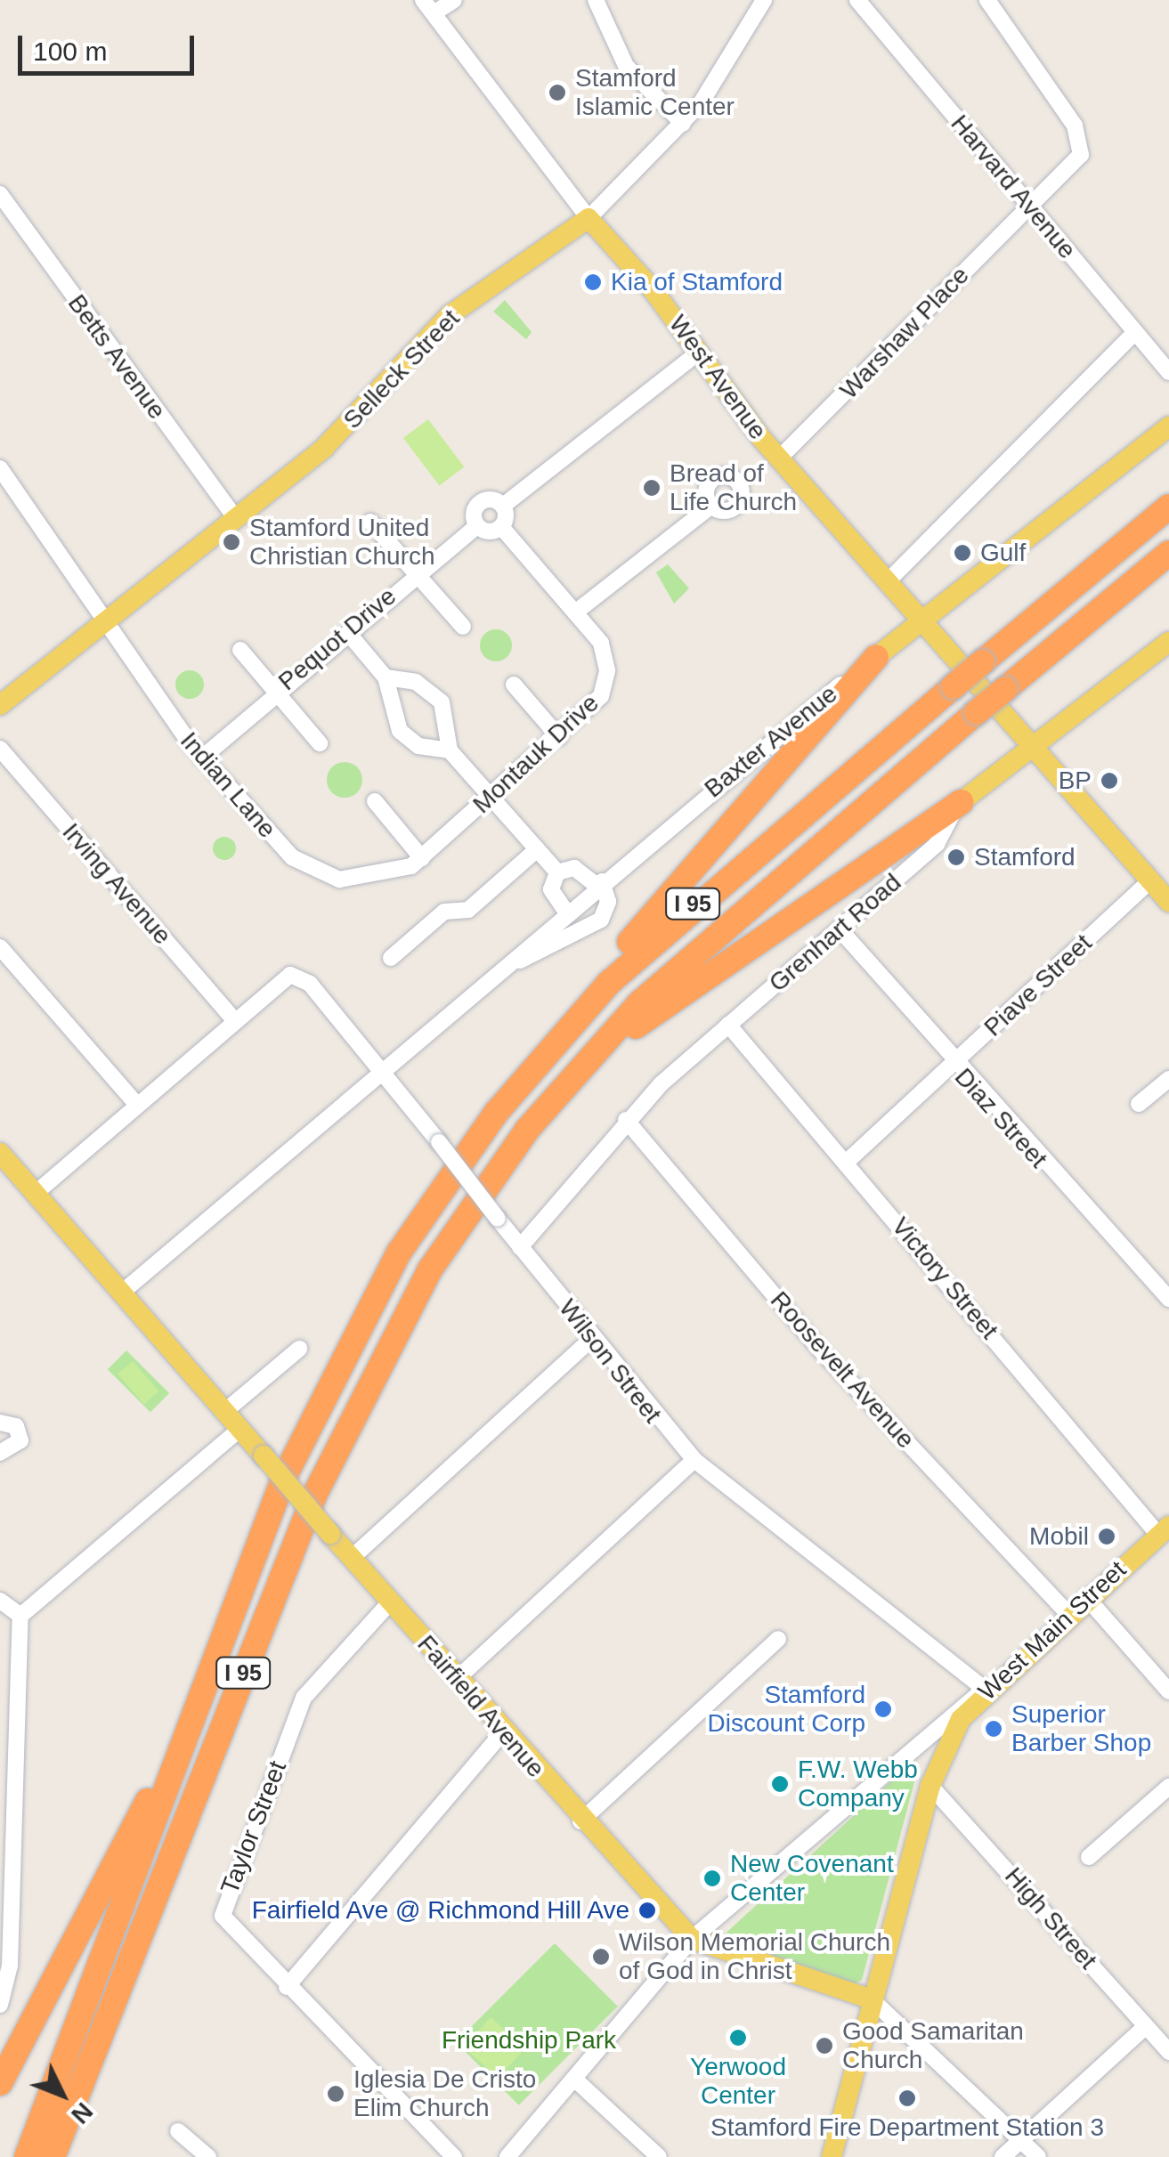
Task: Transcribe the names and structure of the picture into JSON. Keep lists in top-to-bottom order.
{
  "streets": {
    "highway": ["I 95"],
    "main road": [
      "Selleck Street",
      "West Avenue",
      "Baxter Avenue",
      "Grenhart Road",
      "West Main Street",
      "Fairfield Avenue"
    ],
    "street": [
      "Harvard Avenue",
      "Warshaw Place",
      "Betts Avenue",
      "Pequot Drive",
      "Montauk Drive",
      "Indian Lane",
      "Irving Avenue",
      "Piave Street",
      "Diaz Street",
      "Victory Street",
      "Wilson Street",
      "Roosevelt Avenue",
      "Taylor Street",
      "High Street"
    ]
  },
  "crossings": [
    ["Harvard Avenue", "Warshaw Place"],
    ["Warshaw Place", "West Avenue"],
    ["Betts Avenue", "Selleck Street"],
    ["Selleck Street", "West Avenue"],
    ["Selleck Street", "Indian Lane"],
    ["West Avenue", "Baxter Avenue"],
    ["West Avenue", "Grenhart Road"],
    ["West Avenue", "Piave Street"],
    ["Pequot Drive", "Indian Lane"],
    ["Baxter Avenue", "Wilson Street"],
    ["Baxter Avenue", "Fairfield Avenue"],
    ["Montauk Drive", "Indian Lane"],
    ["Irving Avenue", "Wilson Street"],
    ["Grenhart Road", "Diaz Street"],
    ["Grenhart Road", "Victory Street"],
    ["Grenhart Road", "Wilson Street"],
    ["Grenhart Road", "Roosevelt Avenue"],
    ["Piave Street", "Diaz Street"],
    ["Piave Street", "Victory Street"],
    ["Victory Street", "West Main Street"],
    ["Wilson Street", "West Main Street"],
    ["Roosevelt Avenue", "West Main Street"],
    ["West Main Street", "Fairfield Avenue"],
    ["West Main Street", "High Street"],
    ["Fairfield Avenue", "Taylor Street"]
  ],
  "parks": ["Friendship Park"],
  "places": [
    "Stamford Islamic Center",
    "Kia of Stamford",
    "Bread of Life Church",
    "Stamford United Christian Church",
    "Gulf",
    "BP",
    "Stamford",
    "Mobil",
    "Stamford Discount Corp",
    "Superior Barber Shop",
    "F.W. Webb Company",
    "New Covenant Center",
    "Fairfield Ave @ Richmond Hill Ave",
    "Wilson Memorial Church of God in Christ",
    "Yerwood Center",
    "Good Samaritan Church",
    "Iglesia De Cristo Elim Church",
    "Stamford Fire Department Station 3"
  ],
  "scale_bar": "100 m",
  "north": "bottom right"
}
